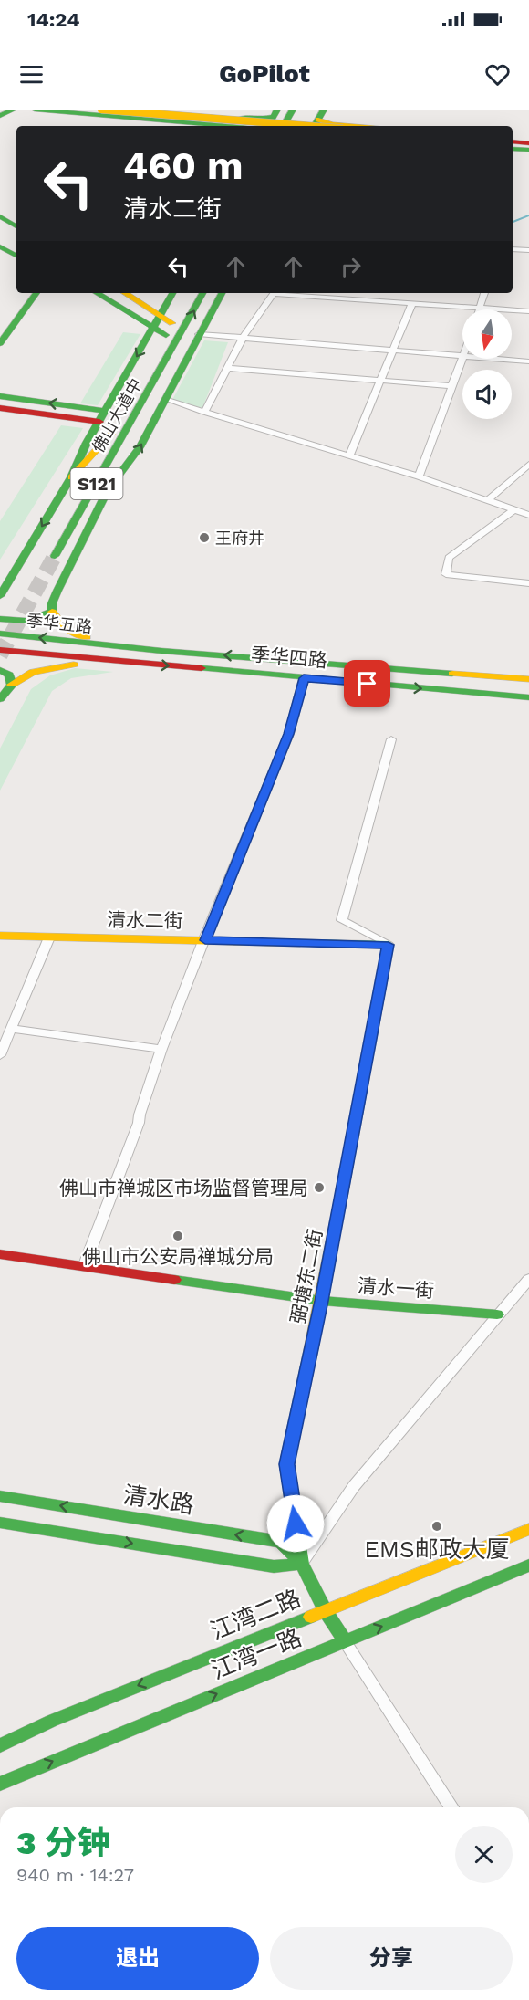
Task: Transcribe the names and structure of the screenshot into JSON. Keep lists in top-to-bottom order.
{
  "streets": {
    "main road": [
      "佛山大道中",
      "S121",
      "季华五路",
      "季华四路",
      "清水二街",
      "弼塘东二街",
      "清水一街",
      "清水路",
      "江湾二路",
      "江湾一路"
    ]
  },
  "crossings": [
    ["季华五路", "季华四路"],
    ["清水二街", "弼塘东二街"],
    ["弼塘东二街", "清水一街"],
    ["弼塘东二街", "清水路"],
    ["弼塘东二街", "江湾二路"],
    ["弼塘东二街", "江湾一路"]
  ],
  "one_way": ["江湾二路", "江湾一路"],
  "places": [
    "王府井",
    "佛山市禅城区市场监督管理局",
    "佛山市公安局禅城分局",
    "EMS邮政大厦"
  ],
  "north": "bottom",
  "page": {
    "status": "14:24",
    "header": "GoPilot",
    "turn": ["460 m", "清水二街"],
    "heading": ["3 分钟", "940 m · 14:27"],
    "buttons": ["退出", "分享"]
  }
}
